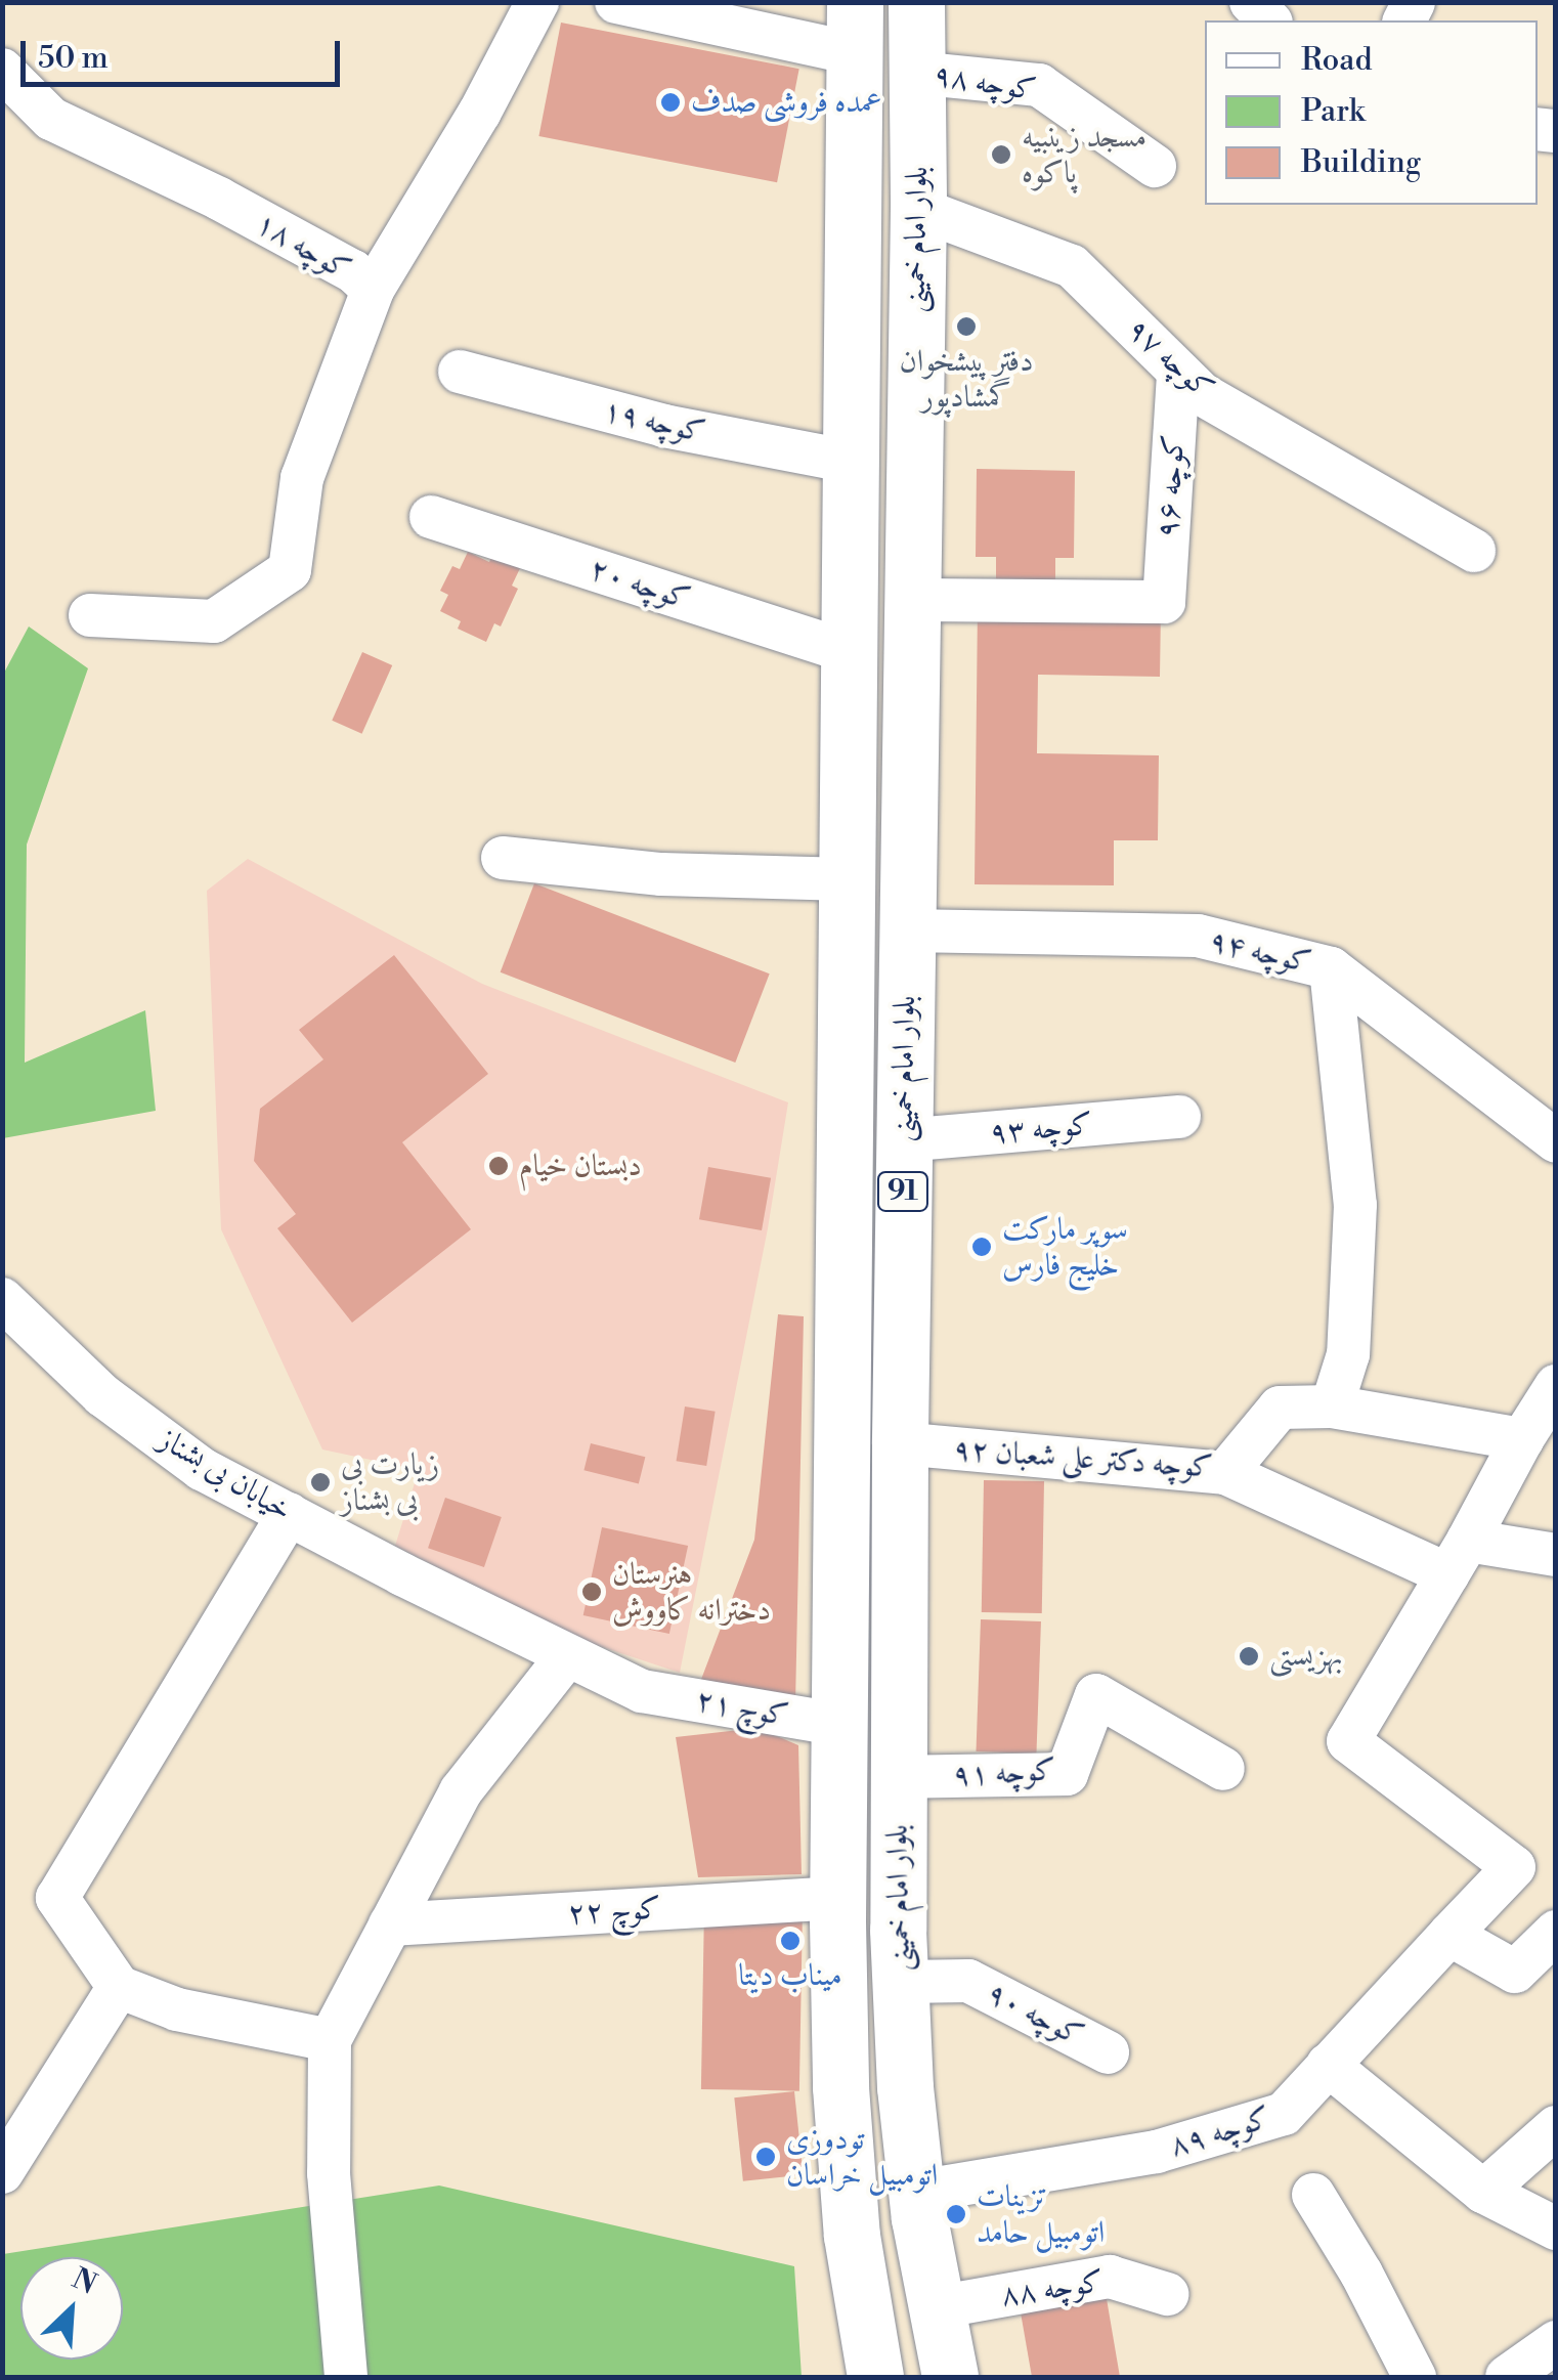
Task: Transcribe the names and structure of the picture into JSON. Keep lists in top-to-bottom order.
{
  "streets": {
    "main road": ["بلوار امام خمینی", "91"],
    "street": [
      "کوچه ۹۸",
      "کوچه ۱۸",
      "کوچه ۹۷",
      "کوچه ۱۹",
      "کوچه ۹۶",
      "کوچه ۲۰",
      "کوچه ۹۴",
      "کوچه ۹۳",
      "کوچه دکتر علی شعبان ۹۲",
      "خیابان بی بشناز",
      "کوچ ۲۱",
      "کوچه ۹۱",
      "کوچ ۲۲",
      "کوچه ۹۰",
      "کوچه ۸۹",
      "کوچه ۸۸"
    ]
  },
  "crossings": [
    ["کوچه ۹۸", "بلوار امام خمینی"],
    ["بلوار امام خمینی", "کوچه ۹۷"],
    ["بلوار امام خمینی", "کوچه ۱۹"],
    ["بلوار امام خمینی", "کوچه ۹۶"],
    ["بلوار امام خمینی", "کوچه ۲۰"],
    ["بلوار امام خمینی", "کوچه ۹۴"],
    ["بلوار امام خمینی", "کوچه ۹۳"],
    ["بلوار امام خمینی", "کوچه دکتر علی شعبان ۹۲"],
    ["بلوار امام خمینی", "کوچ ۲۱"],
    ["بلوار امام خمینی", "کوچه ۹۱"],
    ["بلوار امام خمینی", "کوچ ۲۲"],
    ["بلوار امام خمینی", "کوچه ۹۰"],
    ["بلوار امام خمینی", "کوچه ۸۹"],
    ["بلوار امام خمینی", "کوچه ۸۸"],
    ["کوچه ۹۷", "کوچه ۹۶"],
    ["خیابان بی بشناز", "کوچ ۲۱"]
  ],
  "places": [
    "عمده فروشی صدف",
    "مسجد زینبیه پاکوه",
    "دفتر پیشخوان گمشادپور",
    "دبستان خیام",
    "سوپر مارکت خلیج فارس",
    "زیارت بی بی بشناز",
    "هنرستان دخترانه کاووش",
    "بهزیستی",
    "میناب دیتا",
    "تودوزی اتومبیل خراسان",
    "تزینات اتومبیل حامد"
  ],
  "legend": ["Road", "Park", "Building"],
  "scale_bar": "50 m",
  "north": "top right"
}
